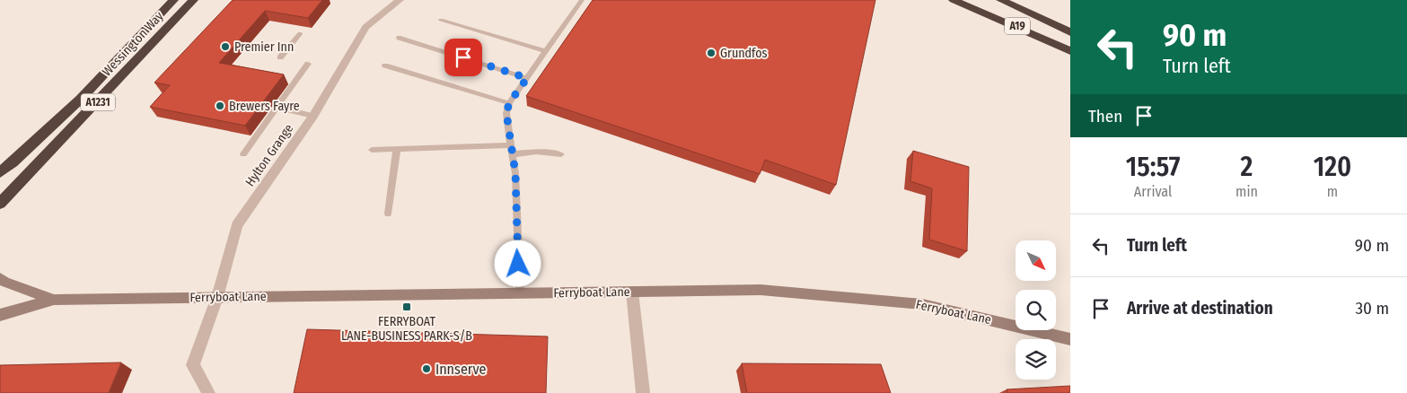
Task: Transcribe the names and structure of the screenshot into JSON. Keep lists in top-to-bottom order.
{
  "streets": {
    "highway": ["A19", "Wessington Way", "A1231"],
    "street": ["Hylton Grange", "Ferryboat Lane"]
  },
  "crossings": [
    ["Hylton Grange", "Ferryboat Lane"]
  ],
  "places": {
    "other": [
      "Premier Inn",
      "Grundfos",
      "Brewers Fayre",
      "Innserve"
    ],
    "transit": ["FERRYBOAT LANE-BUSINESS PARK-S/B"]
  },
  "north": "bottom right",
  "page": {
    "turn": ["90 m", "Turn left"],
    "then": "Then",
    "eta": [
      "15:57",
      "Arrival",
      "2",
      "min",
      "120",
      "m"
    ],
    "list": [
      {
        "name": "Turn left",
        "value": "90 m"
      },
      {
        "name": "Arrive at destination",
        "value": "30 m"
      }
    ]
  }
}
